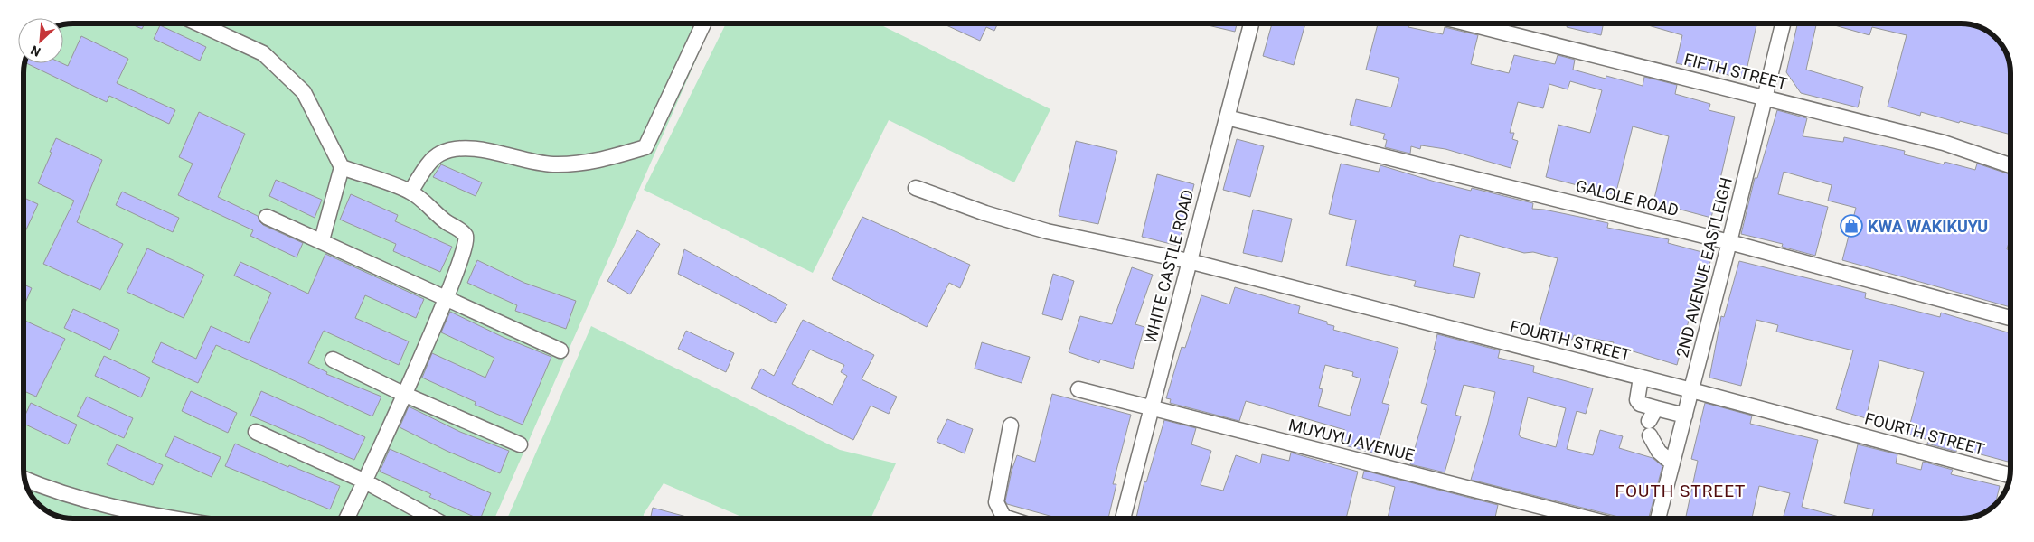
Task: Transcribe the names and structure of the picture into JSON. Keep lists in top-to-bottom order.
{
  "streets": {
    "street": [
      "FIFTH STREET",
      "GALOLE ROAD",
      "WHITE CASTLE ROAD",
      "2ND AVENUE EASTLEIGH",
      "FOURTH STREET",
      "MUYUYU AVENUE"
    ]
  },
  "crossings": [
    ["FIFTH STREET", "2ND AVENUE EASTLEIGH"],
    ["GALOLE ROAD", "WHITE CASTLE ROAD"],
    ["GALOLE ROAD", "2ND AVENUE EASTLEIGH"],
    ["WHITE CASTLE ROAD", "FOURTH STREET"],
    ["WHITE CASTLE ROAD", "MUYUYU AVENUE"],
    ["2ND AVENUE EASTLEIGH", "FOURTH STREET"]
  ],
  "districts": ["FOUTH STREET"],
  "places": {
    "shop": ["KWA WAKIKUYU"]
  },
  "north": "bottom left"
}
